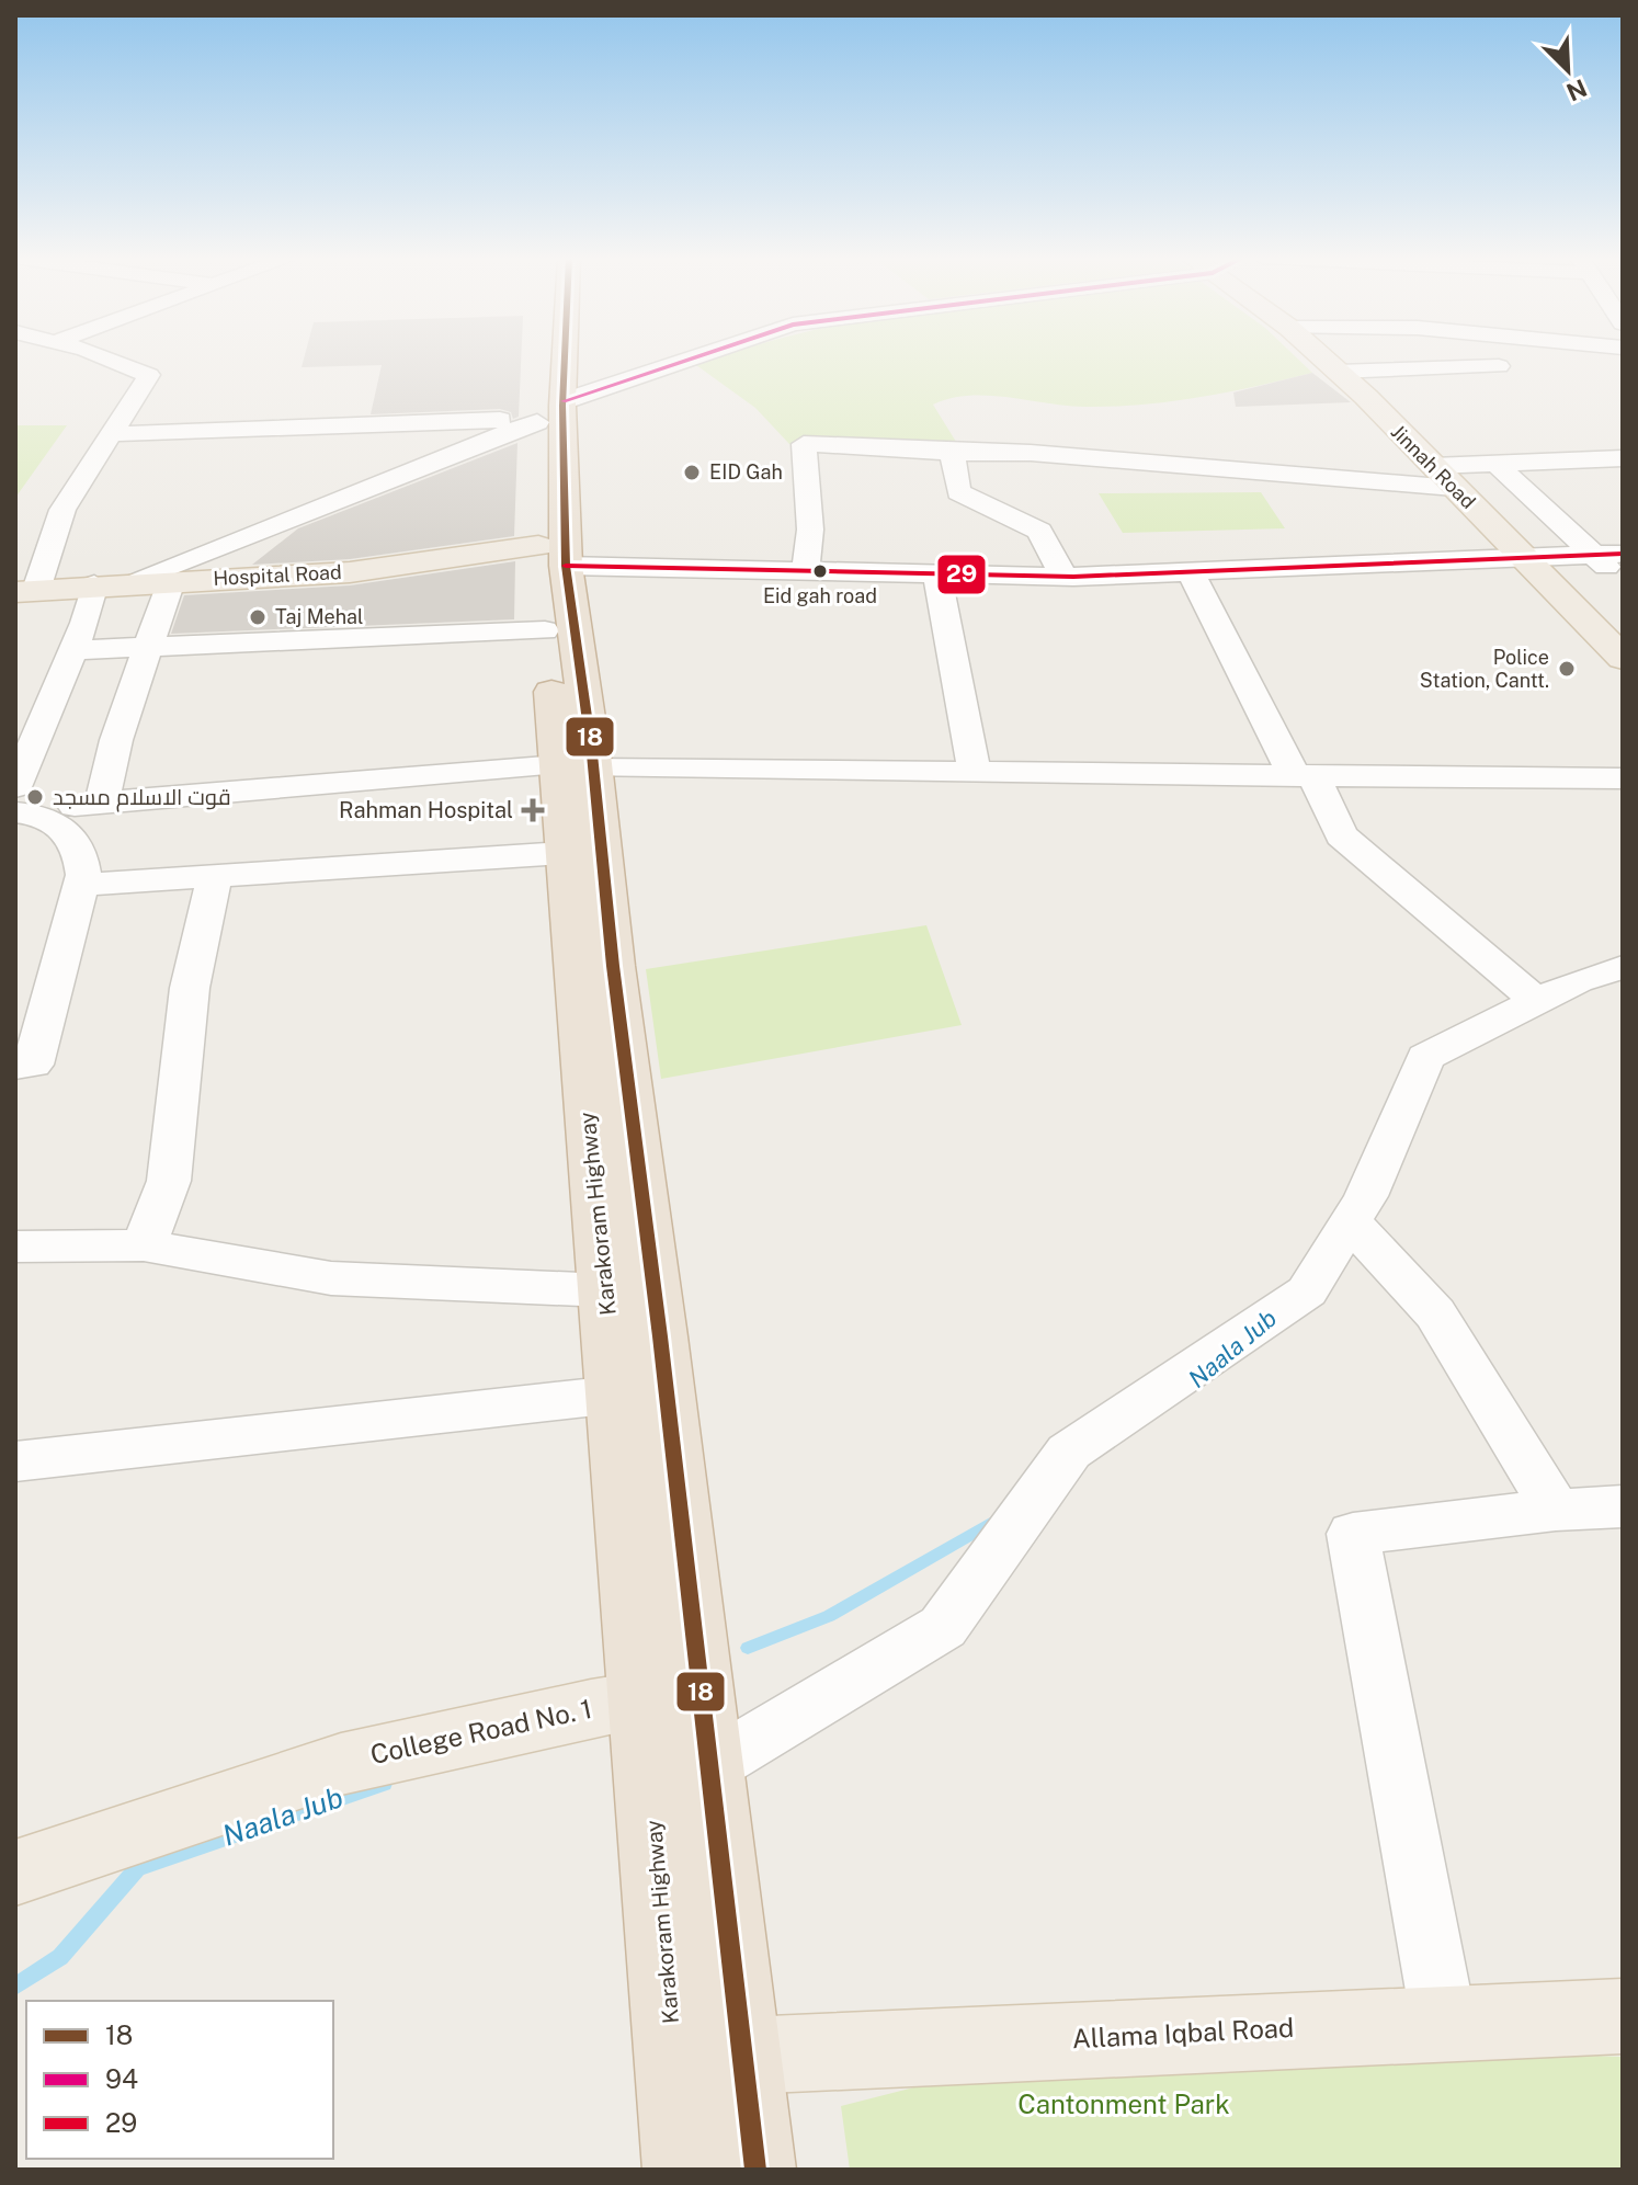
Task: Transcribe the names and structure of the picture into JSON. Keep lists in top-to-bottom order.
{
  "streets": {
    "highway": ["Karakoram Highway"],
    "main road": [
      "Jinnah Road",
      "Hospital Road",
      "College Road No. 1",
      "Allama Iqbal Road"
    ]
  },
  "crossings": [
    ["Hospital Road", "Karakoram Highway"],
    ["Karakoram Highway", "College Road No. 1"],
    ["Karakoram Highway", "Allama Iqbal Road"]
  ],
  "water": ["Naala Jub"],
  "parks": ["Cantonment Park"],
  "places": {
    "other": [
      "EID Gah",
      "Eid gah road",
      "Taj Mehal",
      "Police Station, Cantt.",
      "قوت الاسلام مسجد"
    ],
    "health": ["Rahman Hospital"]
  },
  "lines": ["transit line 18", "transit line 94", "transit line 29"],
  "legend": ["18", "94", "29"],
  "north": "bottom right"
}
